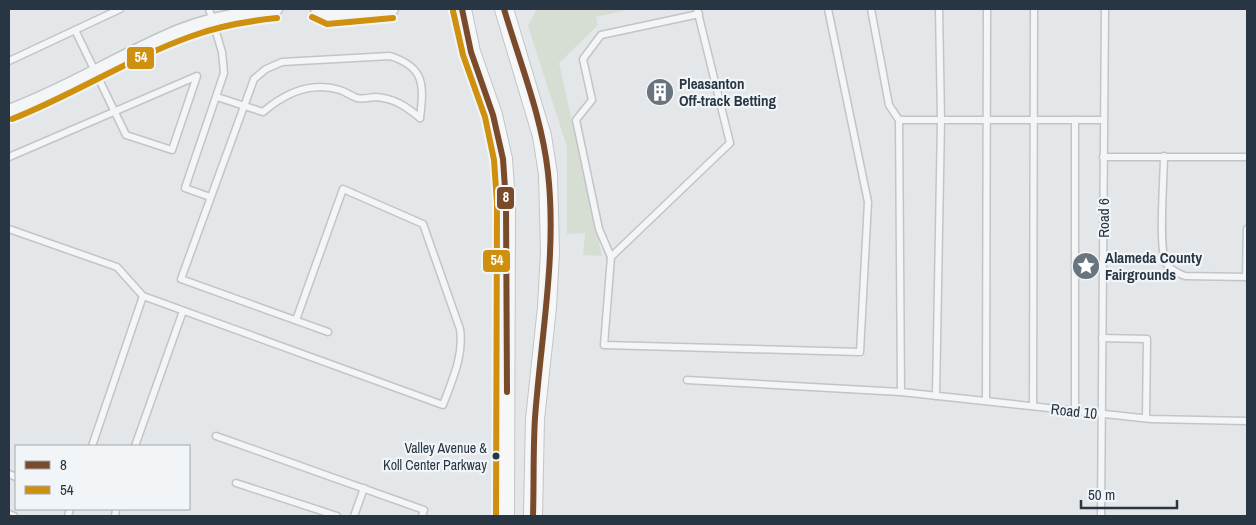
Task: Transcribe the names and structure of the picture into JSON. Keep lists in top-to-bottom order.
{
  "streets": {
    "lane": ["Road 6", "Road 10"]
  },
  "crossings": [
    ["Road 6", "Road 10"]
  ],
  "places": {
    "building": ["Pleasanton Off-track Betting"],
    "place": ["Alameda County Fairgrounds"],
    "other": ["Valley Avenue & Koll Center Parkway"]
  },
  "lines": ["transit line 8", "transit line 54"],
  "legend": ["8", "54"],
  "scale_bar": "50 m"
}
